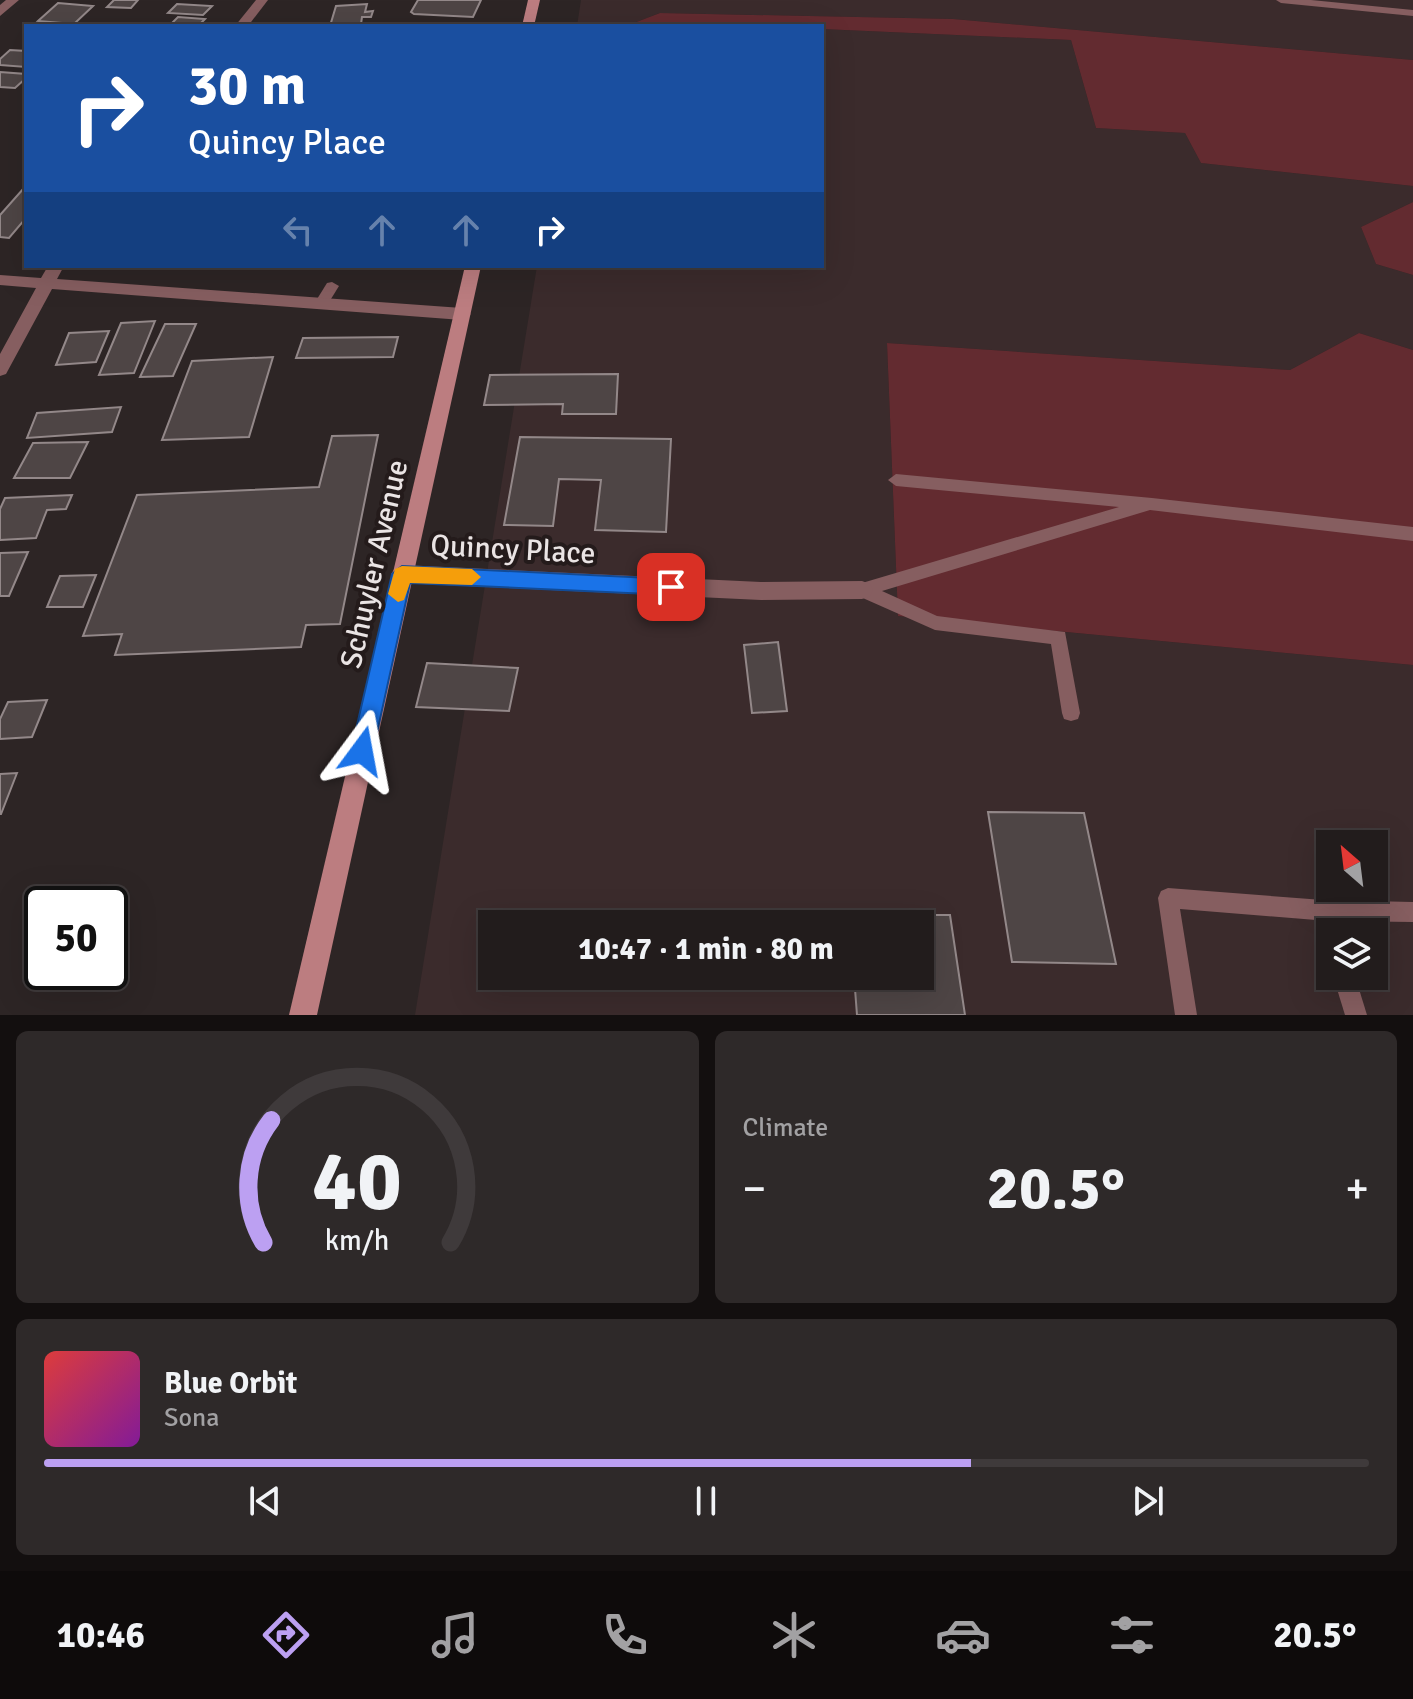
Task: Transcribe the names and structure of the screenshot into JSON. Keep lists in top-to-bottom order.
{
  "streets": {
    "main road": ["Schuyler Avenue"],
    "street": ["Quincy Place"]
  },
  "crossings": [
    ["Quincy Place", "Schuyler Avenue"]
  ],
  "north": "top left",
  "page": {
    "turn": ["30 m", "Quincy Place"],
    "limit": "50",
    "trip": "10:47 · 1 min · 80 m",
    "tile": "Climate",
    "heat": ["−", "20.5°", "+"],
    "song": ["Blue Orbit", "Sona"],
    "tabs": ["10:46", "20.5°"],
    "gauge": ["40", "km/h"]
  }
}
